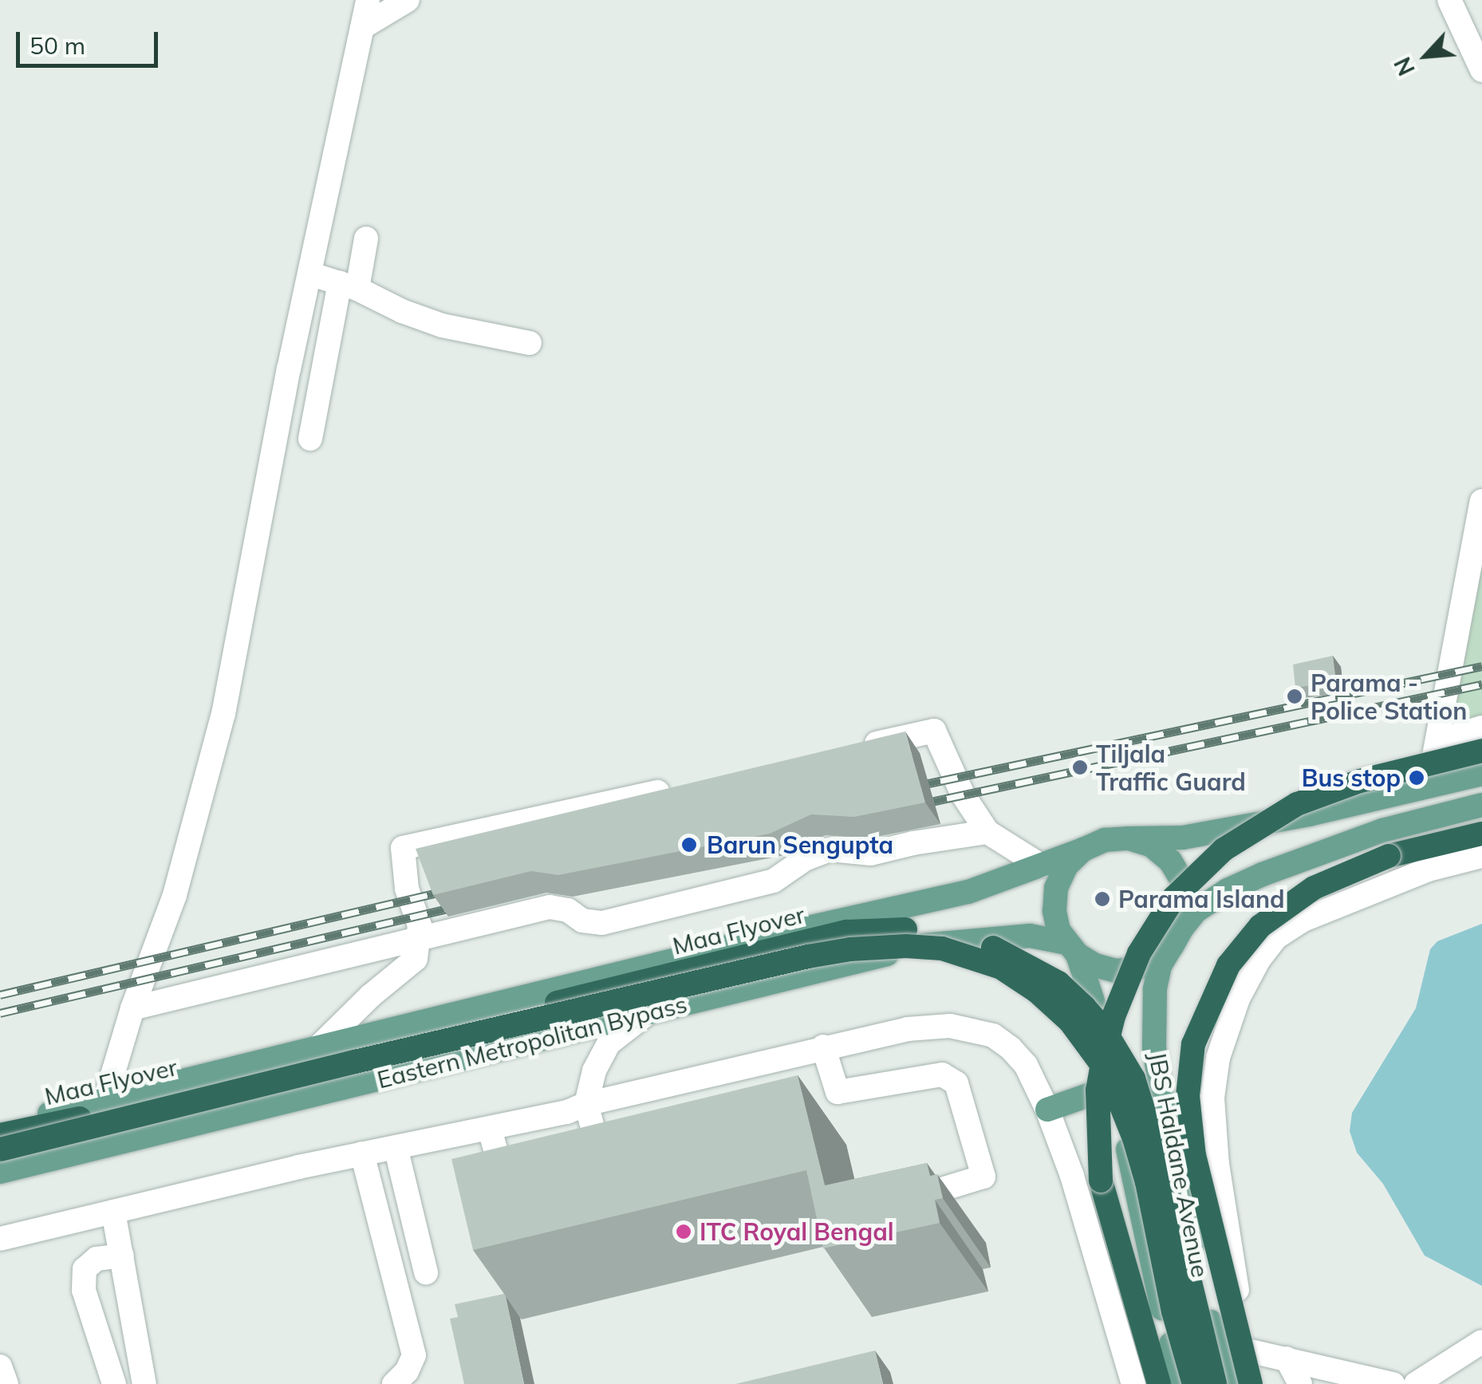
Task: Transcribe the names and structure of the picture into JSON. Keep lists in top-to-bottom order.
{
  "streets": {
    "highway": ["Maa Flyover"],
    "main road": ["Eastern Metropolitan Bypass", "JBS Haldane Avenue"]
  },
  "crossings": [
    ["Eastern Metropolitan Bypass", "JBS Haldane Avenue"]
  ],
  "places": [
    "Parama - Police Station",
    "Tiljala Traffic Guard",
    "Bus stop",
    "Barun Sengupta",
    "Parama Island",
    "ITC Royal Bengal"
  ],
  "scale_bar": "50 m",
  "north": "bottom left"
}
